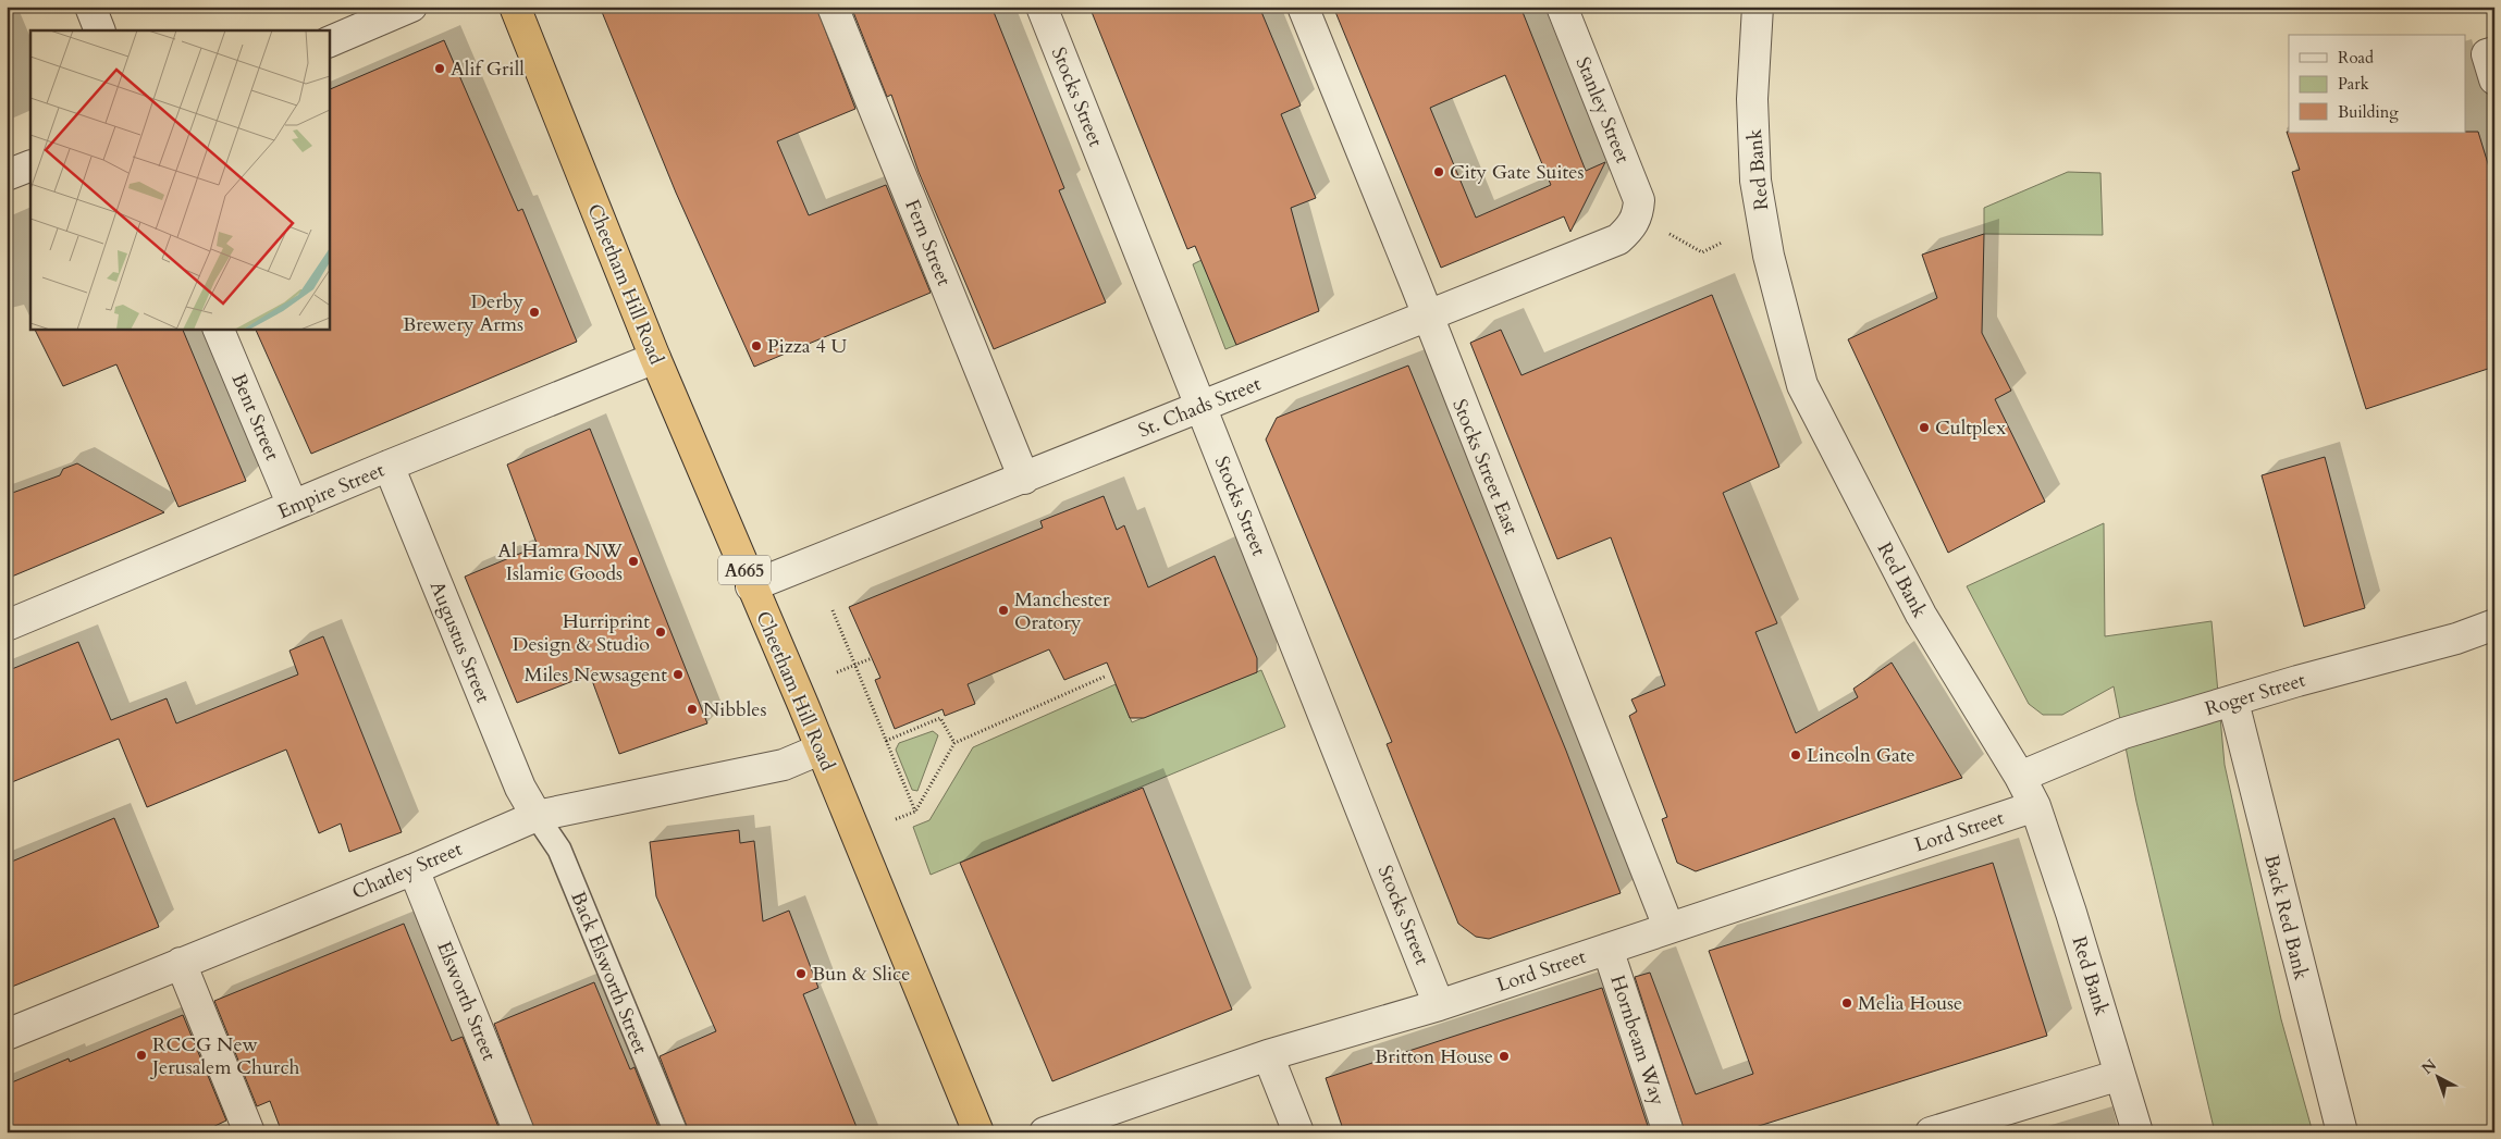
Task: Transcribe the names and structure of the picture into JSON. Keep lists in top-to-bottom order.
{
  "streets": {
    "highway": ["Cheetham Hill Road", "A665"],
    "street": [
      "Stocks Street",
      "Stanley Street",
      "Red Bank",
      "Fern Street",
      "St. Chads Street",
      "Bent Street",
      "Stocks Street East",
      "Empire Street",
      "Augustus Street",
      "Roger Street",
      "Lord Street",
      "Chatley Street",
      "Back Red Bank",
      "Elsworth Street",
      "Hornbeam Way"
    ],
    "lane": ["Back Elsworth Street"]
  },
  "crossings": [
    ["Stocks Street", "St. Chads Street"],
    ["Stocks Street", "Lord Street"],
    ["Stanley Street", "St. Chads Street"],
    ["Red Bank", "Roger Street"],
    ["Red Bank", "Lord Street"],
    ["Fern Street", "St. Chads Street"],
    ["Cheetham Hill Road", "St. Chads Street"],
    ["Cheetham Hill Road", "Empire Street"],
    ["Cheetham Hill Road", "Chatley Street"],
    ["St. Chads Street", "Stocks Street East"],
    ["Bent Street", "Empire Street"],
    ["Stocks Street East", "Lord Street"],
    ["Empire Street", "Augustus Street"],
    ["Augustus Street", "Chatley Street"],
    ["Augustus Street", "Back Elsworth Street"],
    ["Roger Street", "Back Red Bank"],
    ["Lord Street", "Hornbeam Way"],
    ["Chatley Street", "Back Elsworth Street"],
    ["Chatley Street", "Elsworth Street"]
  ],
  "places": [
    "Alif Grill",
    "City Gate Suites",
    "Derby Brewery Arms",
    "Pizza 4 U",
    "Cultplex",
    "Al Hamra NW Islamic Goods",
    "Manchester Oratory",
    "Hurriprint Design & Studio",
    "Miles Newsagent",
    "Nibbles",
    "Lincoln Gate",
    "Bun & Slice",
    "Melia House",
    "RCCG New Jerusalem Church",
    "Britton House"
  ],
  "legend": ["Road", "Park", "Building"],
  "north": "top left"
}
